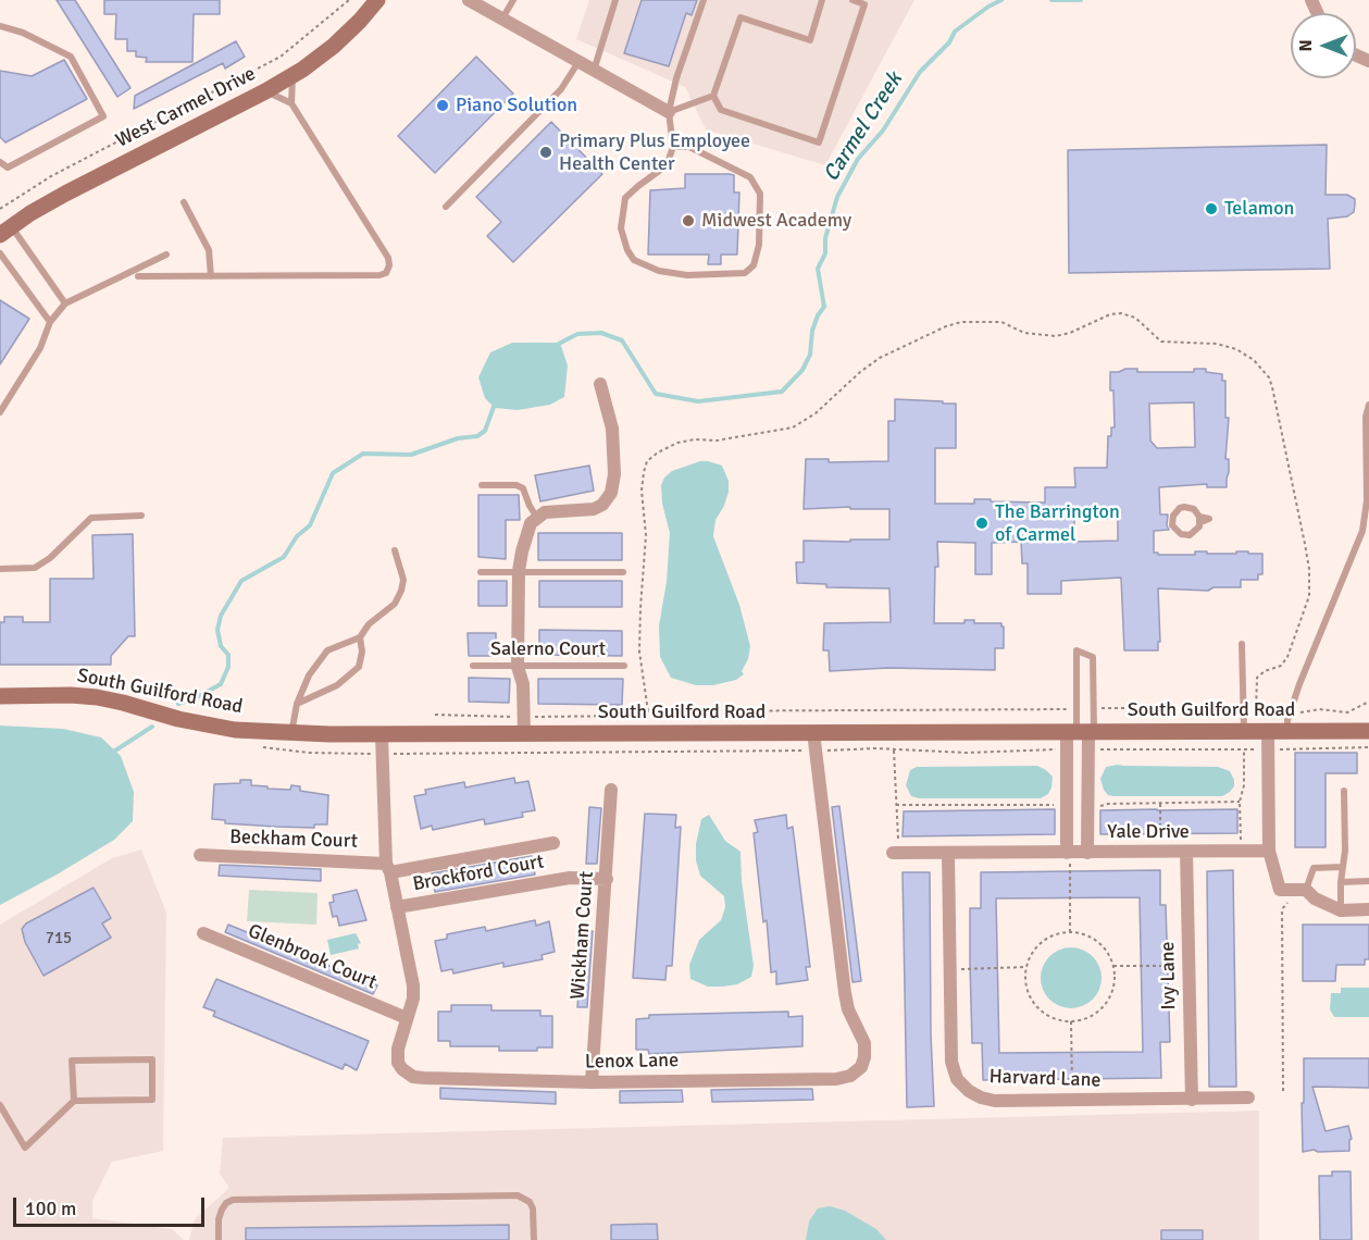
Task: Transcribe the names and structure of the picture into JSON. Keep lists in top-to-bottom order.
{
  "streets": {
    "main road": ["West Carmel Drive", "South Guilford Road"],
    "street": [
      "Yale Drive",
      "Beckham Court",
      "Brockford Court",
      "Wickham Court",
      "Glenbrook Court",
      "Ivy Lane",
      "Lenox Lane",
      "Harvard Lane"
    ],
    "lane": ["Salerno Court"]
  },
  "crossings": [
    ["South Guilford Road", "Lenox Lane"],
    ["Yale Drive", "Ivy Lane"],
    ["Yale Drive", "Harvard Lane"],
    ["Beckham Court", "Brockford Court"],
    ["Beckham Court", "Lenox Lane"],
    ["Brockford Court", "Wickham Court"],
    ["Brockford Court", "Lenox Lane"],
    ["Wickham Court", "Lenox Lane"],
    ["Glenbrook Court", "Lenox Lane"],
    ["Ivy Lane", "Harvard Lane"]
  ],
  "water": ["Carmel Creek"],
  "places": [
    "Piano Solution",
    "Primary Plus Employee Health Center",
    "Telamon",
    "Midwest Academy",
    "The Barrington of Carmel"
  ],
  "house_numbers": ["715"],
  "scale_bar": "100 m",
  "north": "left"
}
